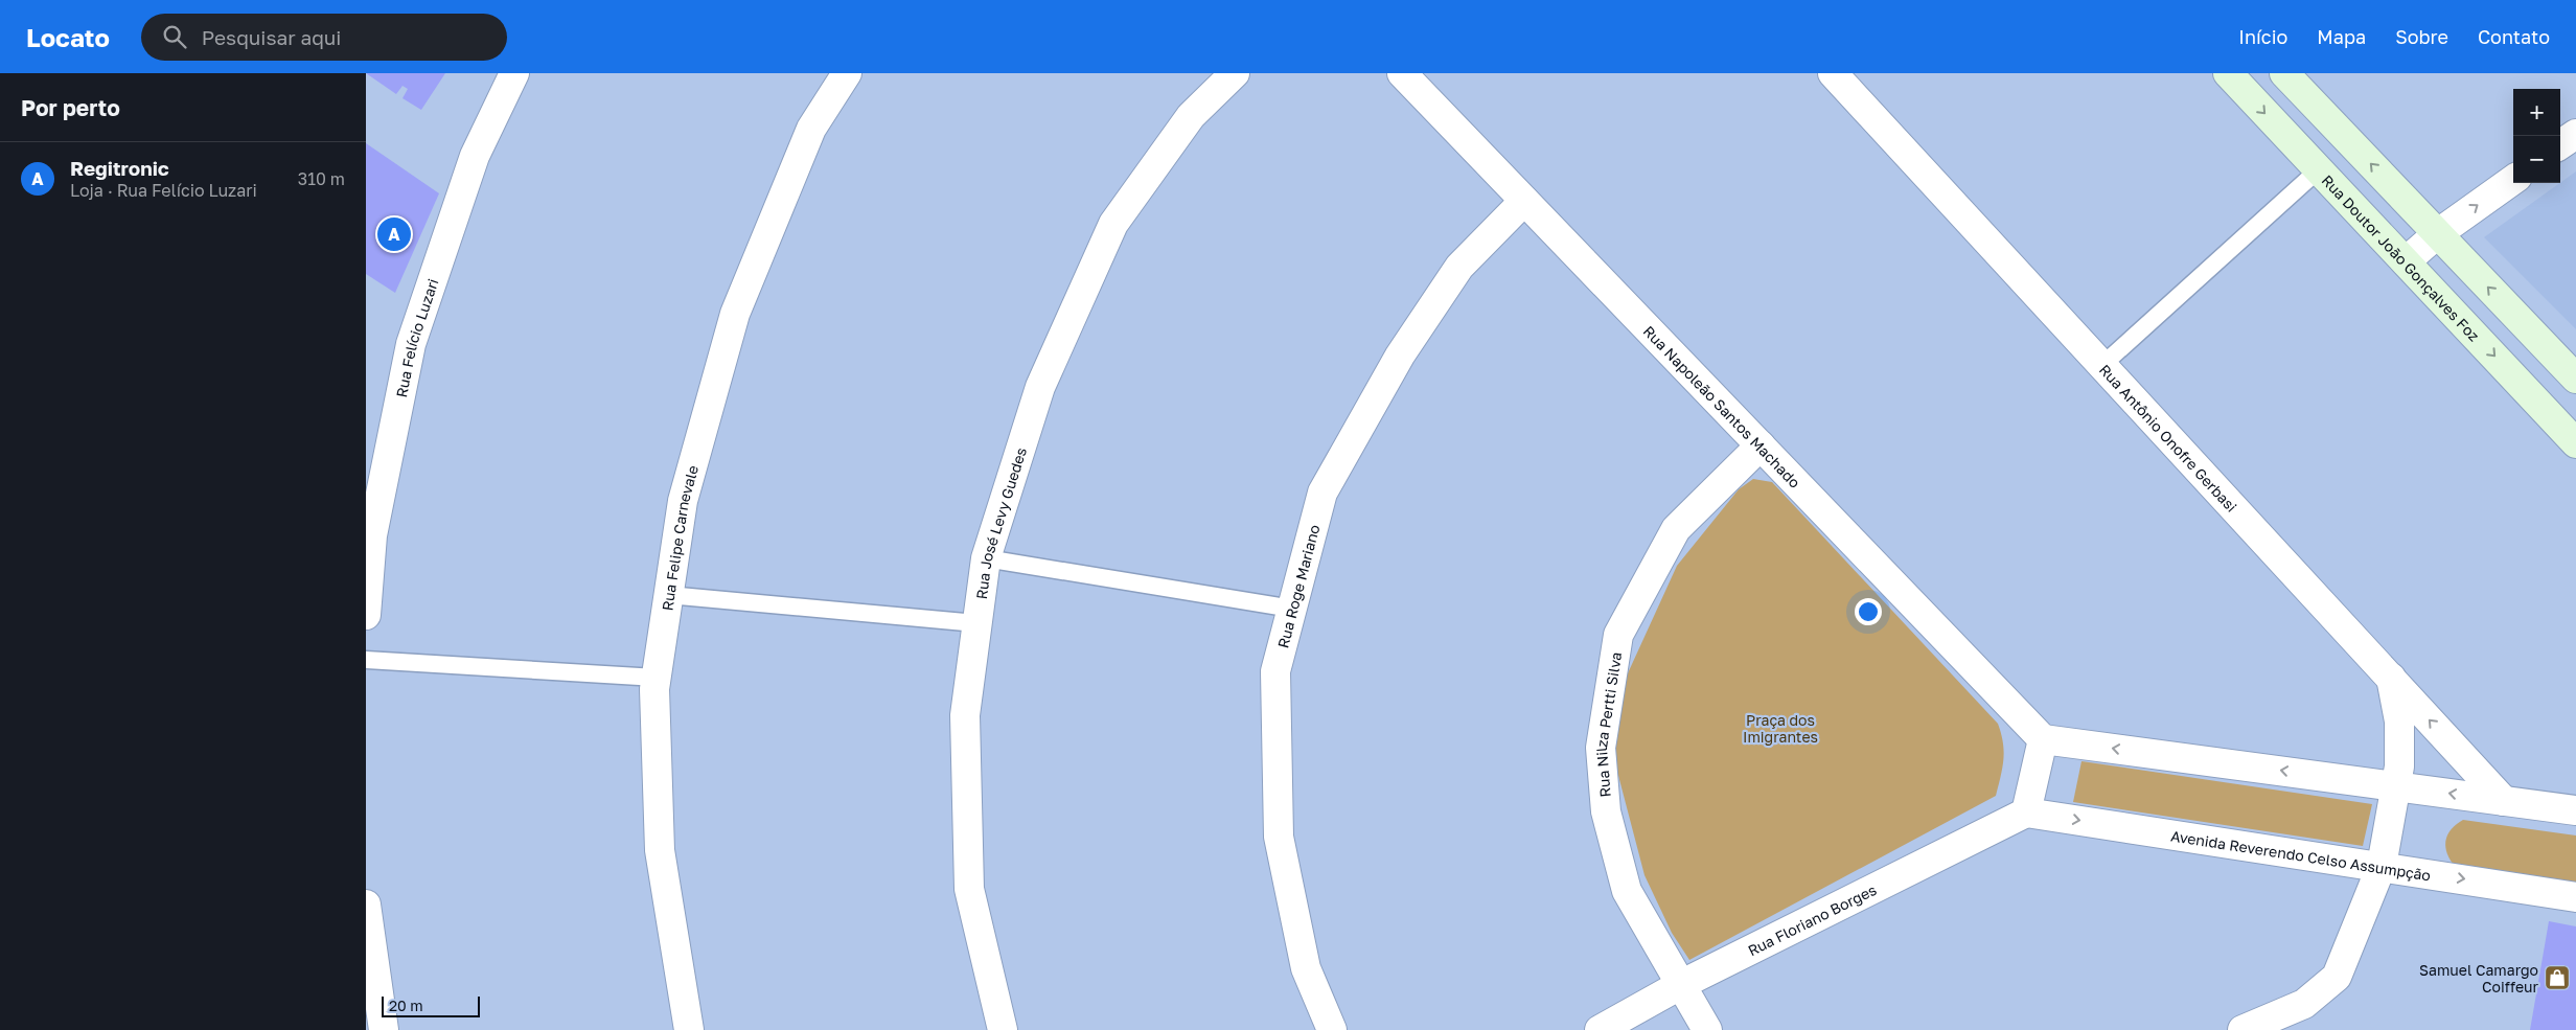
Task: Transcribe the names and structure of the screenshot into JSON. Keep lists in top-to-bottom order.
{
  "streets": {
    "street": [
      "Rua Doutor João Gonçalves Foz",
      "Rua Felício Luzari",
      "Rua Napoleão Santos Machado",
      "Rua Antônio Onofre Gerbasi",
      "Rua José Levy Guedes",
      "Rua Felipe Carnevale",
      "Rua Roge Mariano",
      "Rua Nilza Pertti Silva",
      "Avenida Reverendo Celso Assumpção",
      "Rua Floriano Borges"
    ]
  },
  "crossings": [
    ["Rua Napoleão Santos Machado", "Rua Roge Mariano"],
    ["Rua Napoleão Santos Machado", "Rua Nilza Pertti Silva"],
    ["Rua Nilza Pertti Silva", "Rua Floriano Borges"],
    ["Avenida Reverendo Celso Assumpção", "Rua Floriano Borges"]
  ],
  "parks": ["Praça dos Imigrantes"],
  "places": {
    "shop": ["Samuel Camargo Coiffeur"]
  },
  "scale_bar": "20 m",
  "page": {
    "header": "Locato",
    "search": "Pesquisar aqui",
    "nav": [
      "Início",
      "Mapa",
      "Sobre",
      "Contato"
    ],
    "heading": "Por perto",
    "map_buttons": ["+", "−"],
    "list": [
      {
        "mark": "A",
        "name": "Regitronic",
        "note": "Loja · Rua Felício Luzari",
        "value": "310 m"
      }
    ],
    "pins": "A",
    "scale": "20 m"
  }
}
